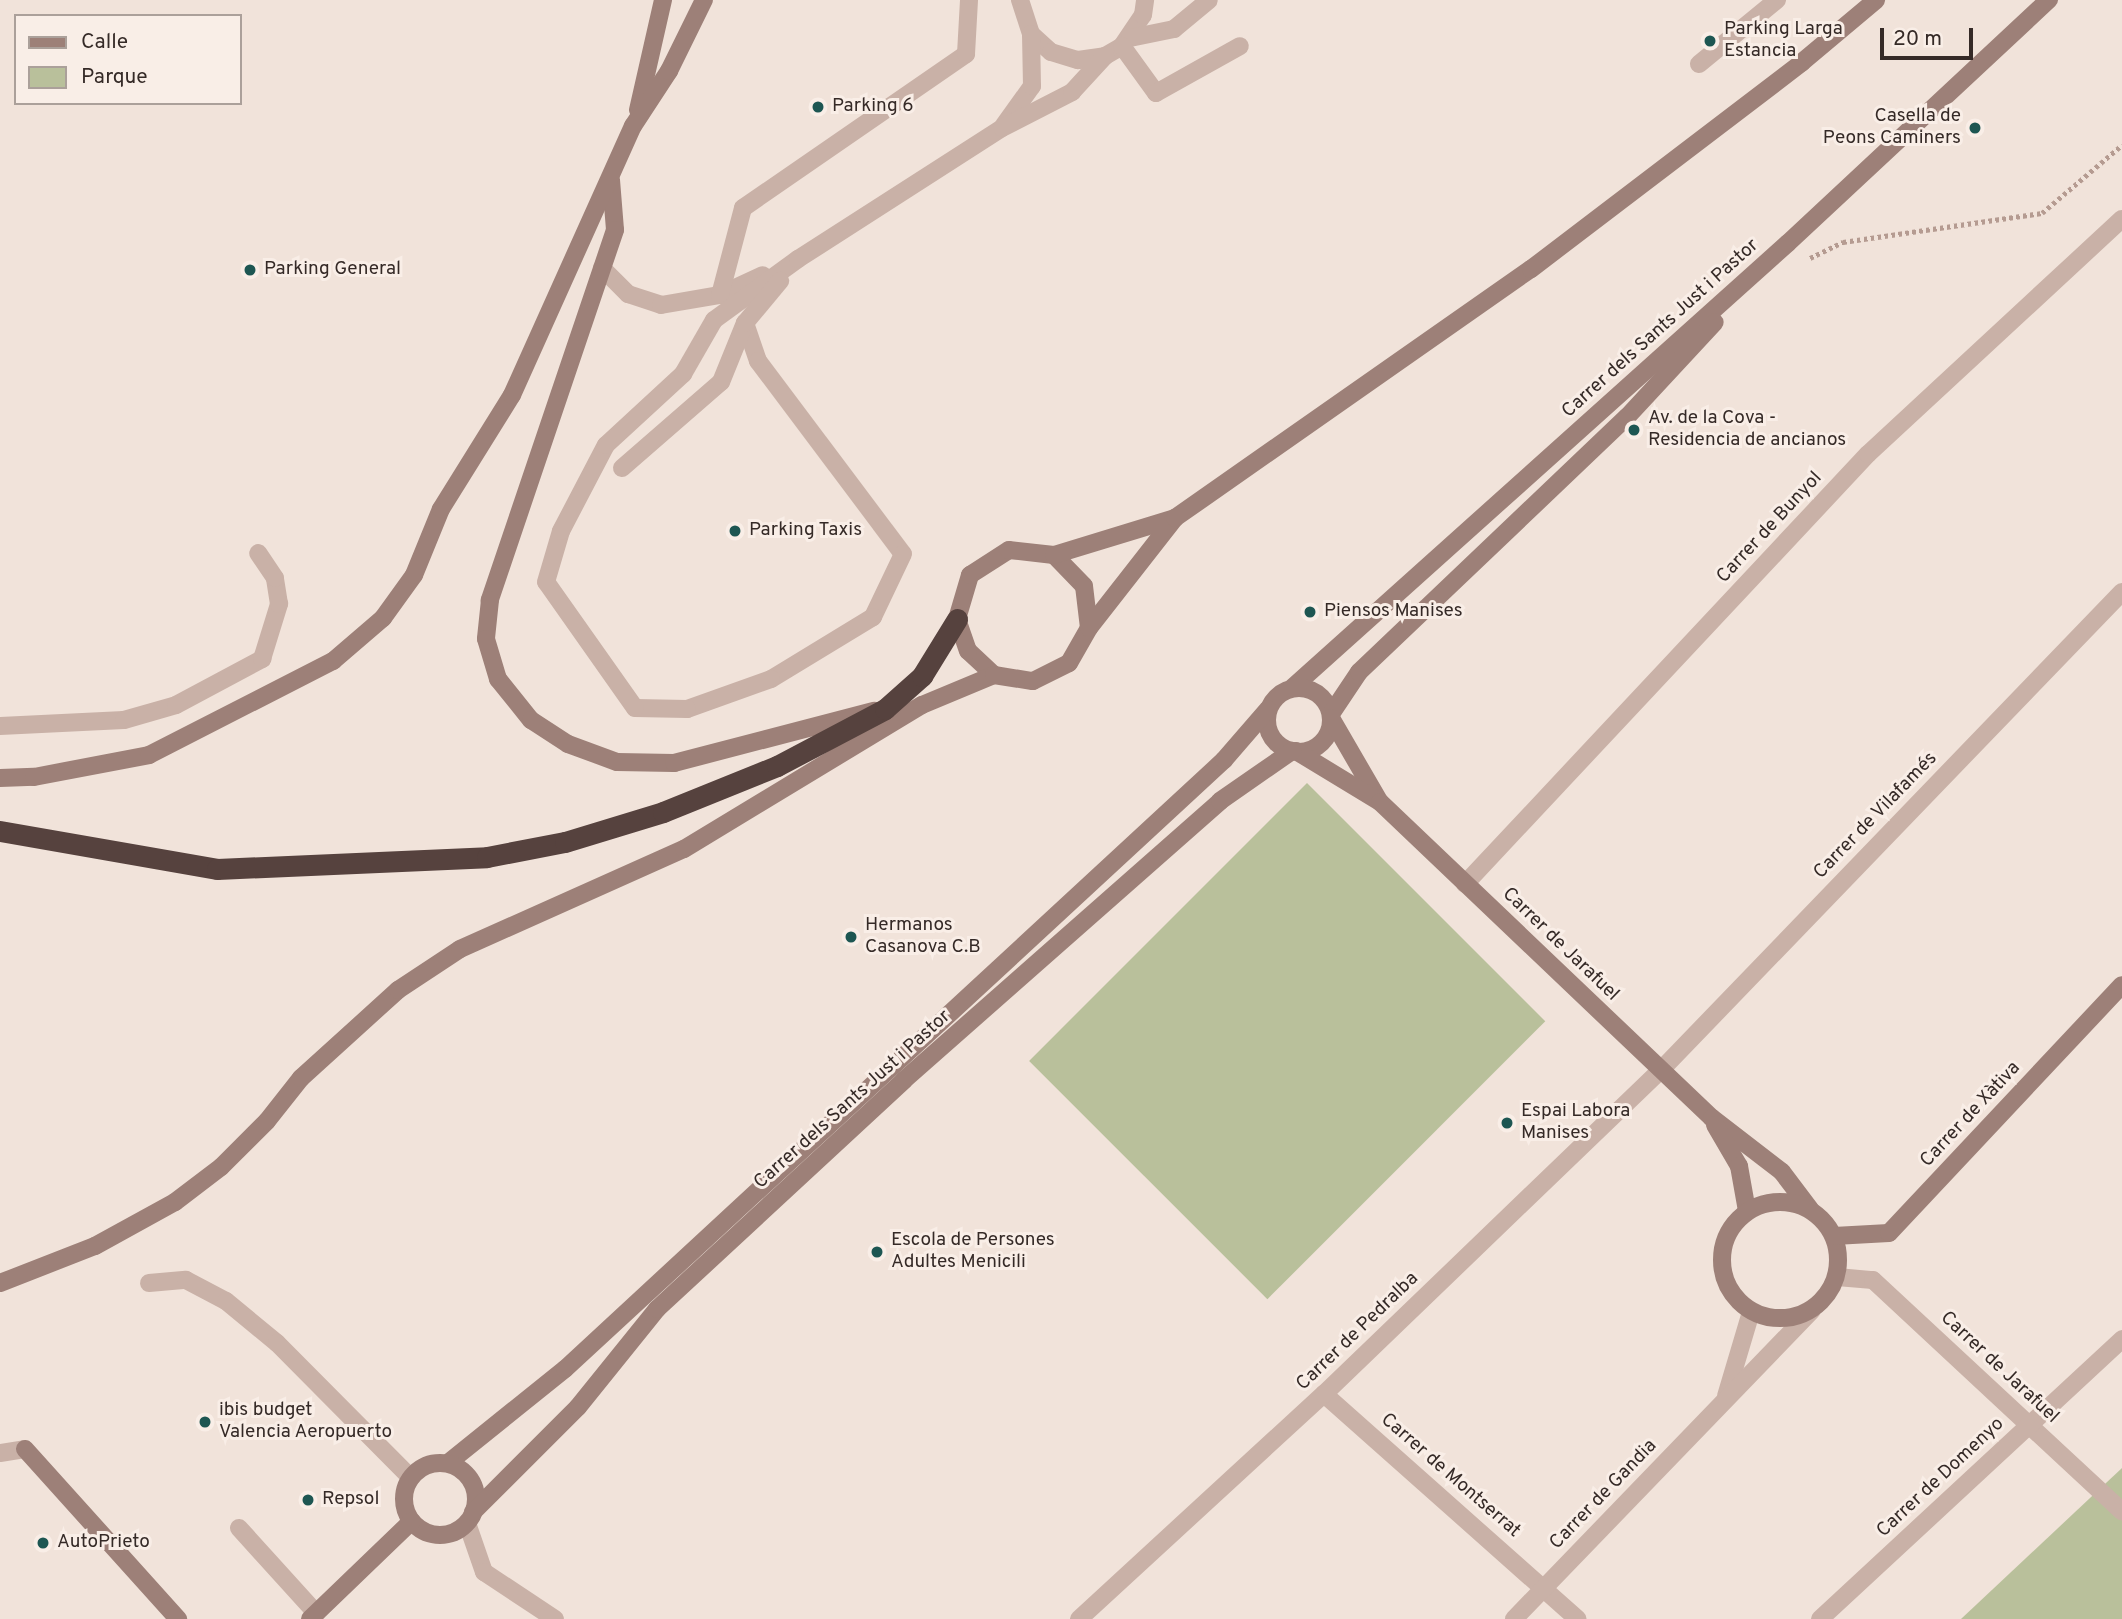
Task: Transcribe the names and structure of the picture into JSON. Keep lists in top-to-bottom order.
{
  "streets": {
    "main road": ["Carrer dels Sants Just i Pastor", "Carrer de Jarafuel", "Carrer de Xàtiva"],
    "street": [
      "Carrer de Bunyol",
      "Carrer de Vilafamés",
      "Carrer de Pedralba",
      "Carrer de Montserrat",
      "Carrer de Domenyo",
      "Carrer de Gandia"
    ]
  },
  "crossings": [
    ["Carrer dels Sants Just i Pastor", "Carrer de Jarafuel"],
    ["Carrer de Bunyol", "Carrer de Jarafuel"],
    ["Carrer de Vilafamés", "Carrer de Jarafuel"],
    ["Carrer de Vilafamés", "Carrer de Pedralba"],
    ["Carrer de Jarafuel", "Carrer de Xàtiva"],
    ["Carrer de Jarafuel", "Carrer de Pedralba"],
    ["Carrer de Jarafuel", "Carrer de Domenyo"],
    ["Carrer de Jarafuel", "Carrer de Gandia"],
    ["Carrer de Xàtiva", "Carrer de Gandia"],
    ["Carrer de Pedralba", "Carrer de Montserrat"],
    ["Carrer de Montserrat", "Carrer de Gandia"]
  ],
  "places": [
    "Parking Larga Estancia",
    "Parking 6",
    "Casella de Peons Caminers",
    "Parking General",
    "Av. de la Cova - Residencia de ancianos",
    "Parking Taxis",
    "Piensos Manises",
    "Hermanos Casanova C.B",
    "Espai Labora Manises",
    "Escola de Persones Adultes Menicili",
    "ibis budget Valencia Aeropuerto",
    "Repsol",
    "AutoPrieto"
  ],
  "legend": ["Calle", "Parque"],
  "scale_bar": "20 m"
}
